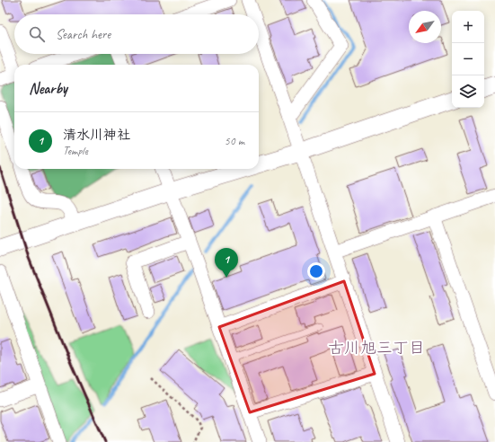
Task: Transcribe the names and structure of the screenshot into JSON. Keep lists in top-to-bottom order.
{
  "districts": ["古川旭三丁目"],
  "north": "bottom left",
  "page": {
    "map_buttons": ["+", "−"],
    "search": "Search here",
    "heading": "Nearby",
    "list": [
      {
        "mark": "1",
        "name": "清水川神社",
        "note": "Temple",
        "value": "50 m"
      }
    ],
    "pins": "1"
  }
}
